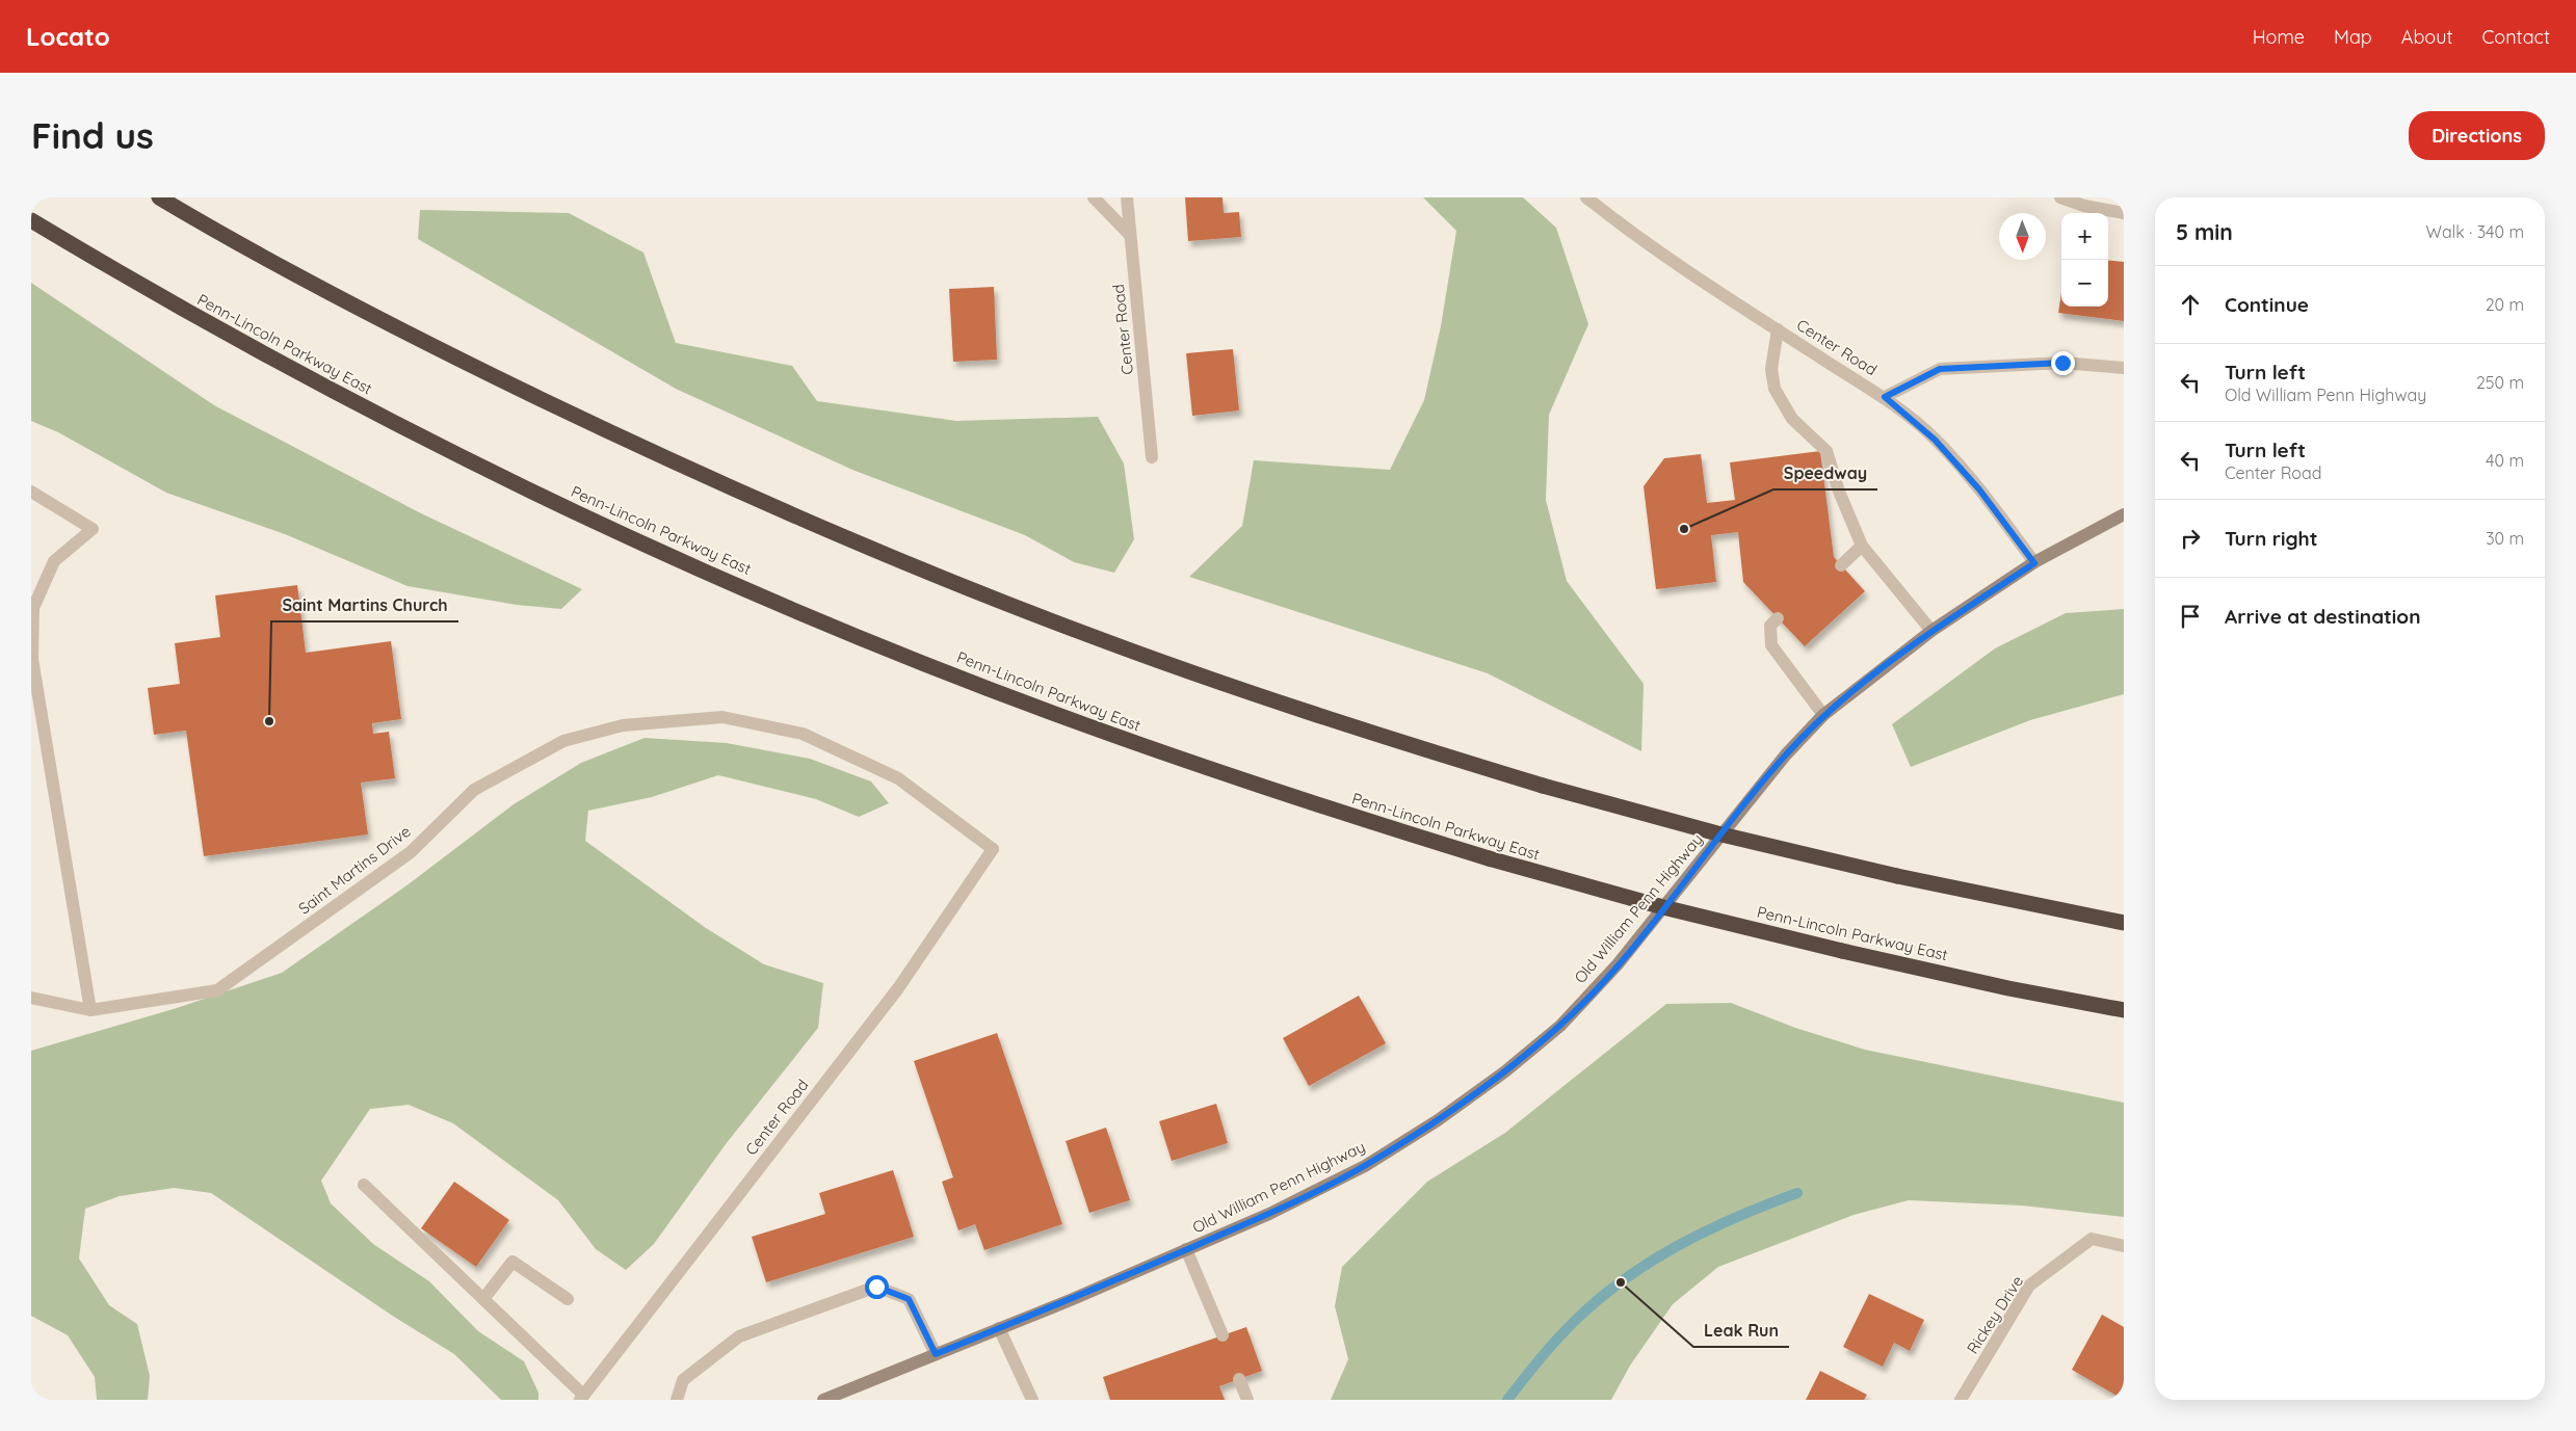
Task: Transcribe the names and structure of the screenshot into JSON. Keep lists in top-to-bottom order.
{
  "streets": {
    "highway": ["Penn-Lincoln Parkway East"],
    "main road": ["Old William Penn Highway"],
    "street": ["Center Road", "Saint Martins Drive", "Rickey Drive"]
  },
  "crossings": [
    ["Center Road", "Saint Martins Drive"],
    ["Center Road", "Old William Penn Highway"]
  ],
  "places": ["Speedway", "Saint Martins Church", "Leak Run"],
  "north": "bottom",
  "page": {
    "header": "Locato",
    "nav": [
      "Home",
      "Map",
      "About",
      "Contact"
    ],
    "buttons": "Directions",
    "title": "Find us",
    "heading": ["5 min", "Walk · 340 m"],
    "map_buttons": ["+", "−"],
    "list": [
      ["Continue", "20 m"],
      ["Turn left", "Old William Penn Highway", "250 m"],
      ["Turn left", "Center Road", "40 m"],
      ["Turn right", "30 m"],
      "Arrive at destination"
    ]
  }
}
